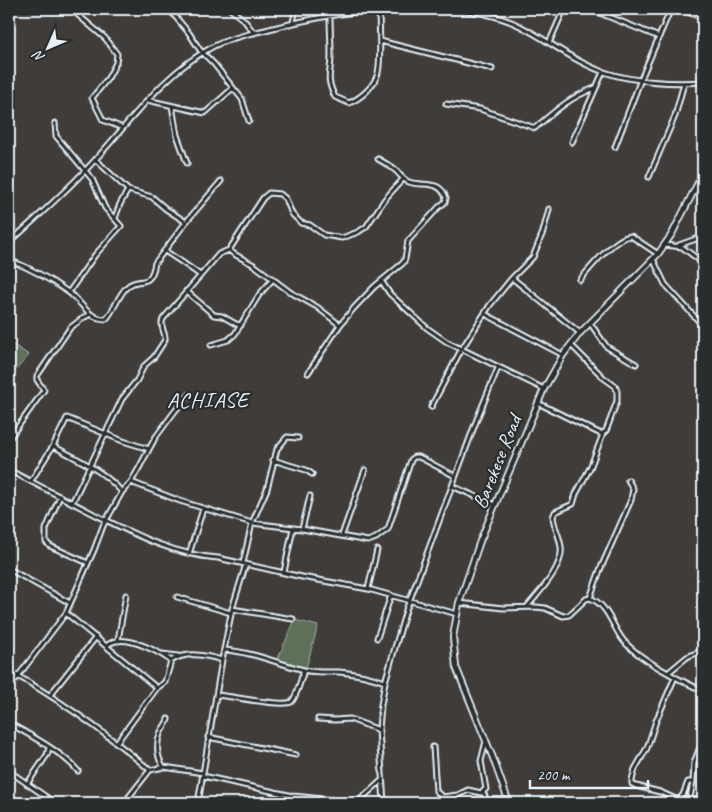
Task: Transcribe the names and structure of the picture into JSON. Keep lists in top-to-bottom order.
{
  "streets": {
    "main road": ["Barekese Road"]
  },
  "districts": ["ACHIASE"],
  "scale_bar": "200 m",
  "north": "bottom left"
}
